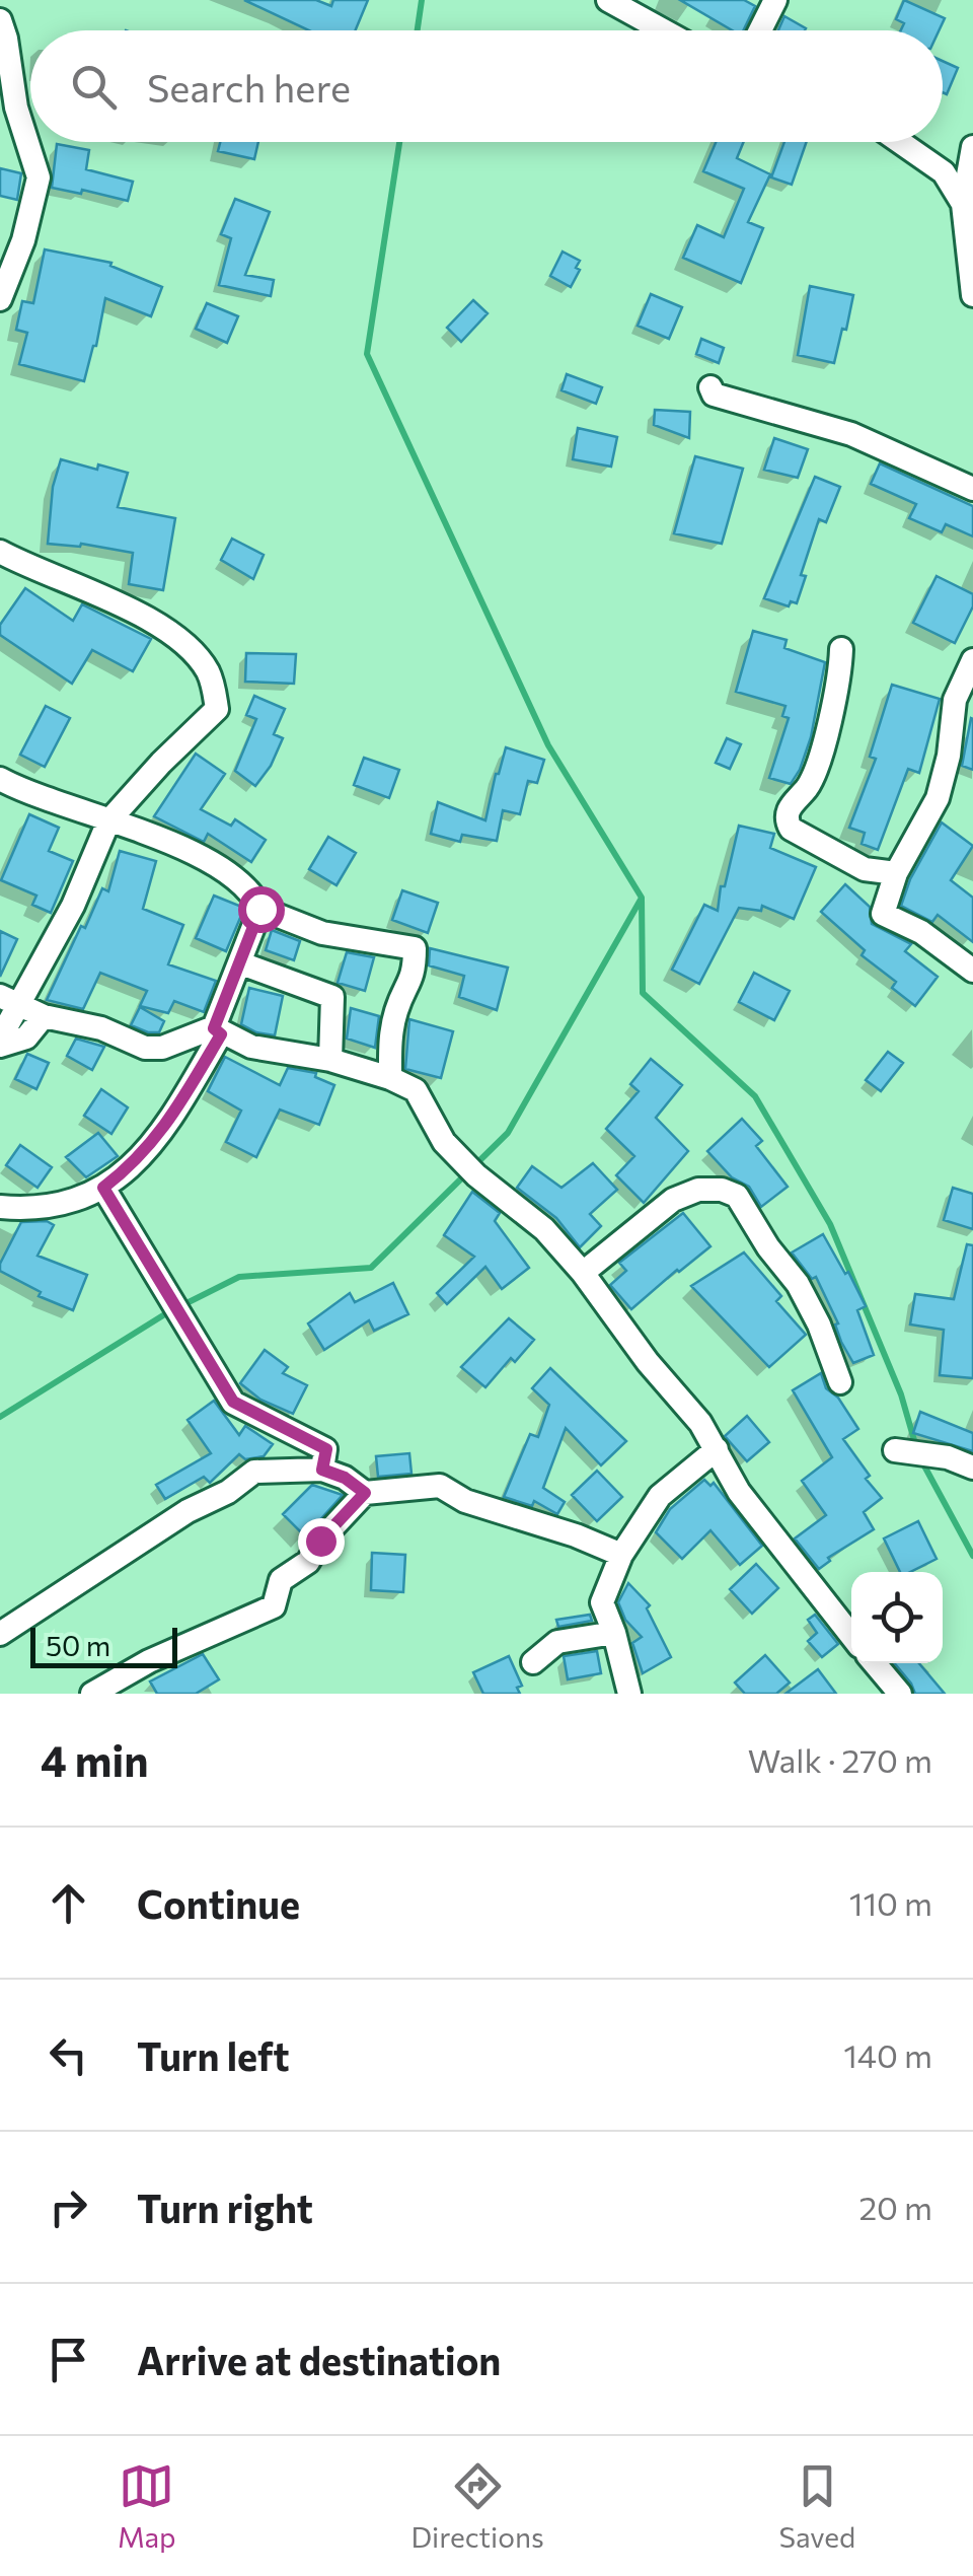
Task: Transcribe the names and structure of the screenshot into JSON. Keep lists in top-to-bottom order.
{
  "scale_bar": "50 m",
  "page": {
    "search": "Search here",
    "scale": "50 m",
    "heading": ["4 min", "Walk · 270 m"],
    "list": [
      ["Continue", "110 m"],
      ["Turn left", "140 m"],
      ["Turn right", "20 m"],
      "Arrive at destination"
    ],
    "nav": ["Map", "Directions", "Saved"]
  }
}
